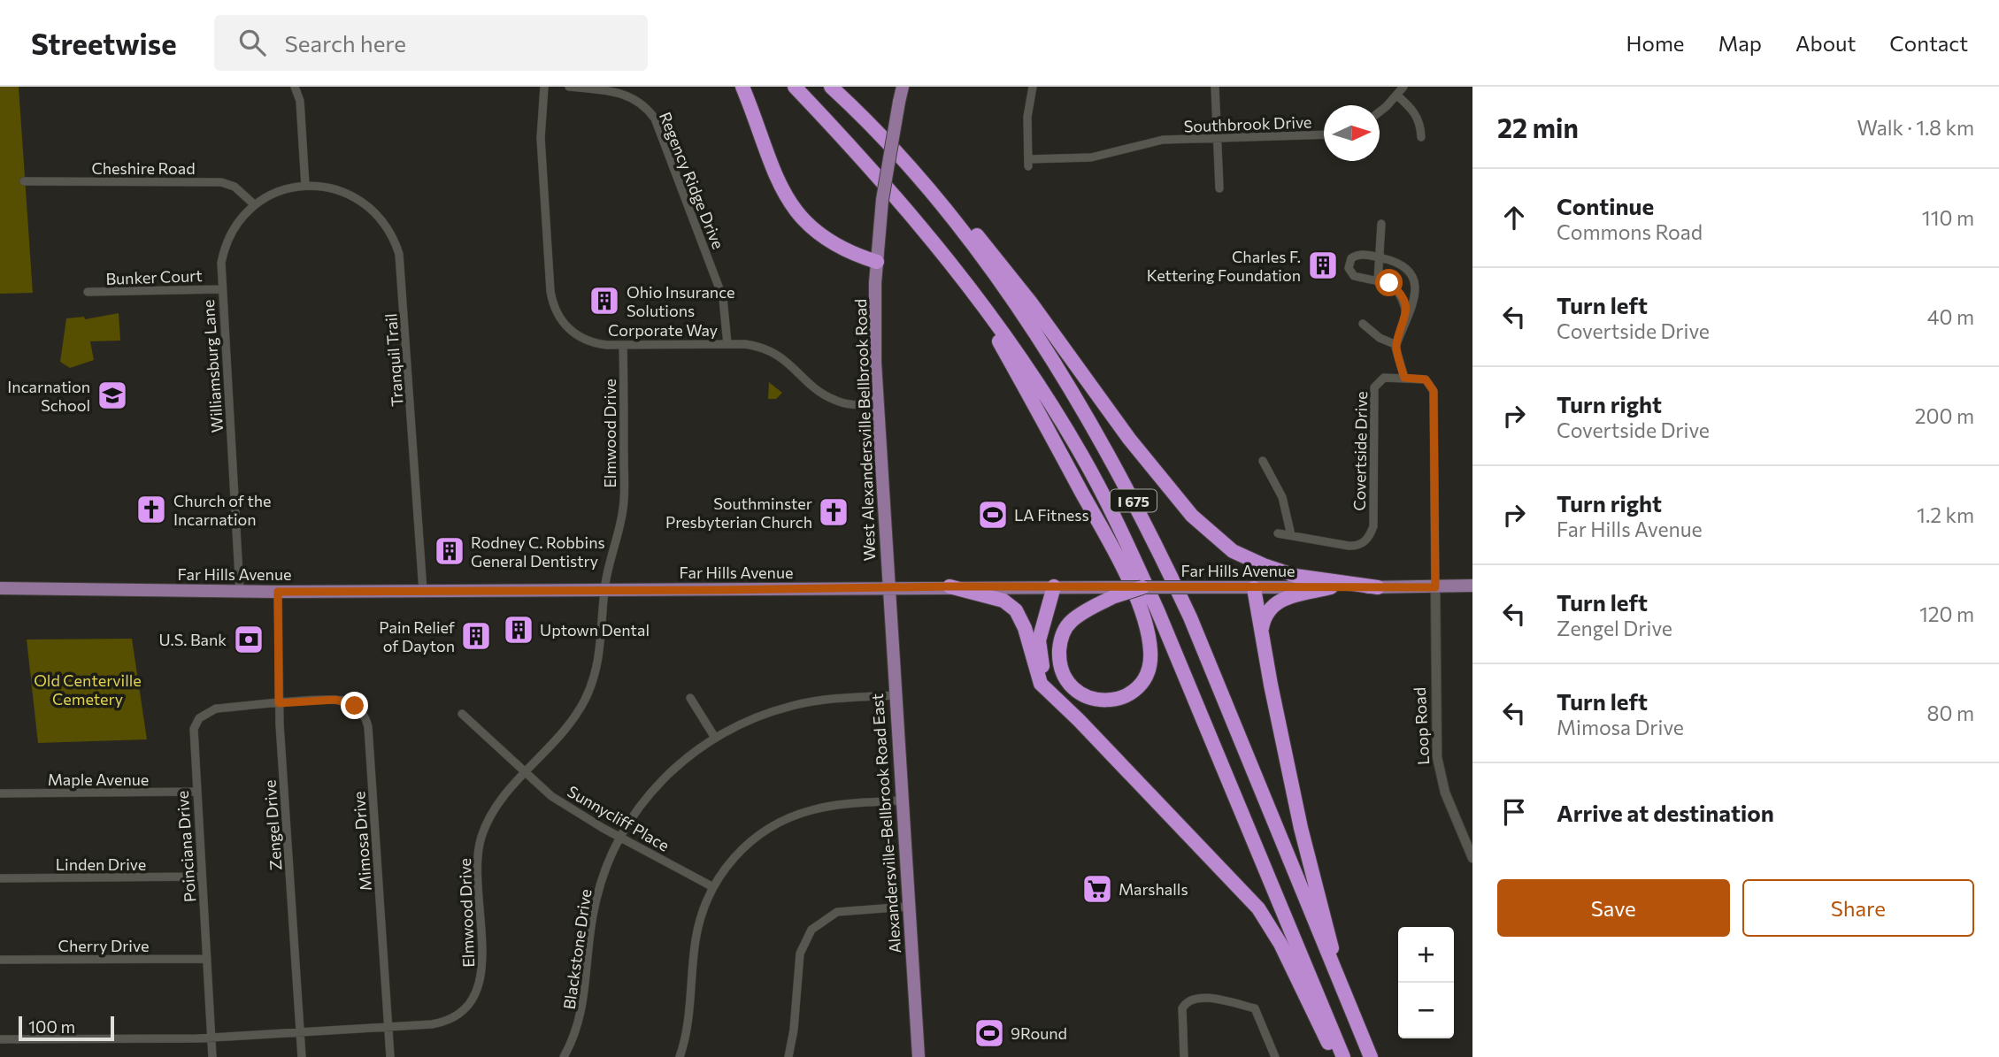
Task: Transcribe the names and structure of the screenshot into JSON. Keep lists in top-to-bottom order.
{
  "streets": {
    "highway": ["I 675"],
    "main road": ["West Alexandersville Bellbrook Road", "Far Hills Avenue", "Alexandersville-Bellbrook Road East"],
    "street": [
      "Southbrook Drive",
      "Cheshire Road",
      "Regency Ridge Drive",
      "Bunker Court",
      "Corporate Way",
      "Tranquil Trail",
      "Williamsburg Lane",
      "Elmwood Drive",
      "Covertside Drive",
      "Loop Road",
      "Maple Avenue",
      "Sunnycliff Place",
      "Zengel Drive",
      "Mimosa Drive",
      "Poinciana Drive",
      "Linden Drive",
      "Cherry Drive",
      "Blackstone Drive"
    ]
  },
  "crossings": [
    ["Cheshire Road", "Williamsburg Lane"],
    ["Regency Ridge Drive", "Corporate Way"],
    ["Bunker Court", "Williamsburg Lane"],
    ["Corporate Way", "West Alexandersville Bellbrook Road"],
    ["Corporate Way", "Elmwood Drive"],
    ["Tranquil Trail", "Williamsburg Lane"],
    ["Tranquil Trail", "Far Hills Avenue"],
    ["Williamsburg Lane", "Far Hills Avenue"],
    ["West Alexandersville Bellbrook Road", "Far Hills Avenue"],
    ["West Alexandersville Bellbrook Road", "Alexandersville-Bellbrook Road East"],
    ["Elmwood Drive", "Far Hills Avenue"],
    ["Elmwood Drive", "Sunnycliff Place"],
    ["Elmwood Drive", "Zengel Drive"],
    ["Elmwood Drive", "Mimosa Drive"],
    ["Elmwood Drive", "Poinciana Drive"],
    ["Far Hills Avenue", "Loop Road"],
    ["Far Hills Avenue", "Alexandersville-Bellbrook Road East"],
    ["Far Hills Avenue", "Zengel Drive"],
    ["Maple Avenue", "Poinciana Drive"],
    ["Sunnycliff Place", "Blackstone Drive"],
    ["Alexandersville-Bellbrook Road East", "Blackstone Drive"],
    ["Zengel Drive", "Mimosa Drive"],
    ["Zengel Drive", "Poinciana Drive"],
    ["Mimosa Drive", "Poinciana Drive"],
    ["Poinciana Drive", "Linden Drive"],
    ["Poinciana Drive", "Cherry Drive"]
  ],
  "parks": ["Old Centerville Cemetery"],
  "places": {
    "building": [
      "Charles F. Kettering Foundation",
      "Ohio Insurance Solutions",
      "Rodney C. Robbins General Dentistry",
      "Uptown Dental",
      "Pain Relief of Dayton"
    ],
    "school or university": ["Incarnation School"],
    "church": ["Church of the Incarnation", "Southminster Presbyterian Church"],
    "sports": ["LA Fitness", "9Round"],
    "bank": ["U.S. Bank"],
    "supermarket": ["Marshalls"]
  },
  "scale_bar": "100 m",
  "north": "right",
  "page": {
    "header": "Streetwise",
    "search": "Search here",
    "nav": [
      "Home",
      "Map",
      "About",
      "Contact"
    ],
    "heading": ["22 min", "Walk · 1.8 km"],
    "list": [
      ["Continue", "Commons Road", "110 m"],
      ["Turn left", "Covertside Drive", "40 m"],
      ["Turn right", "Covertside Drive", "200 m"],
      ["Turn right", "Far Hills Avenue", "1.2 km"],
      ["Turn left", "Zengel Drive", "120 m"],
      ["Turn left", "Mimosa Drive", "80 m"],
      "Arrive at destination"
    ],
    "buttons": ["Save", "Share"],
    "map_buttons": ["+", "−"],
    "scale": "100 m"
  }
}
